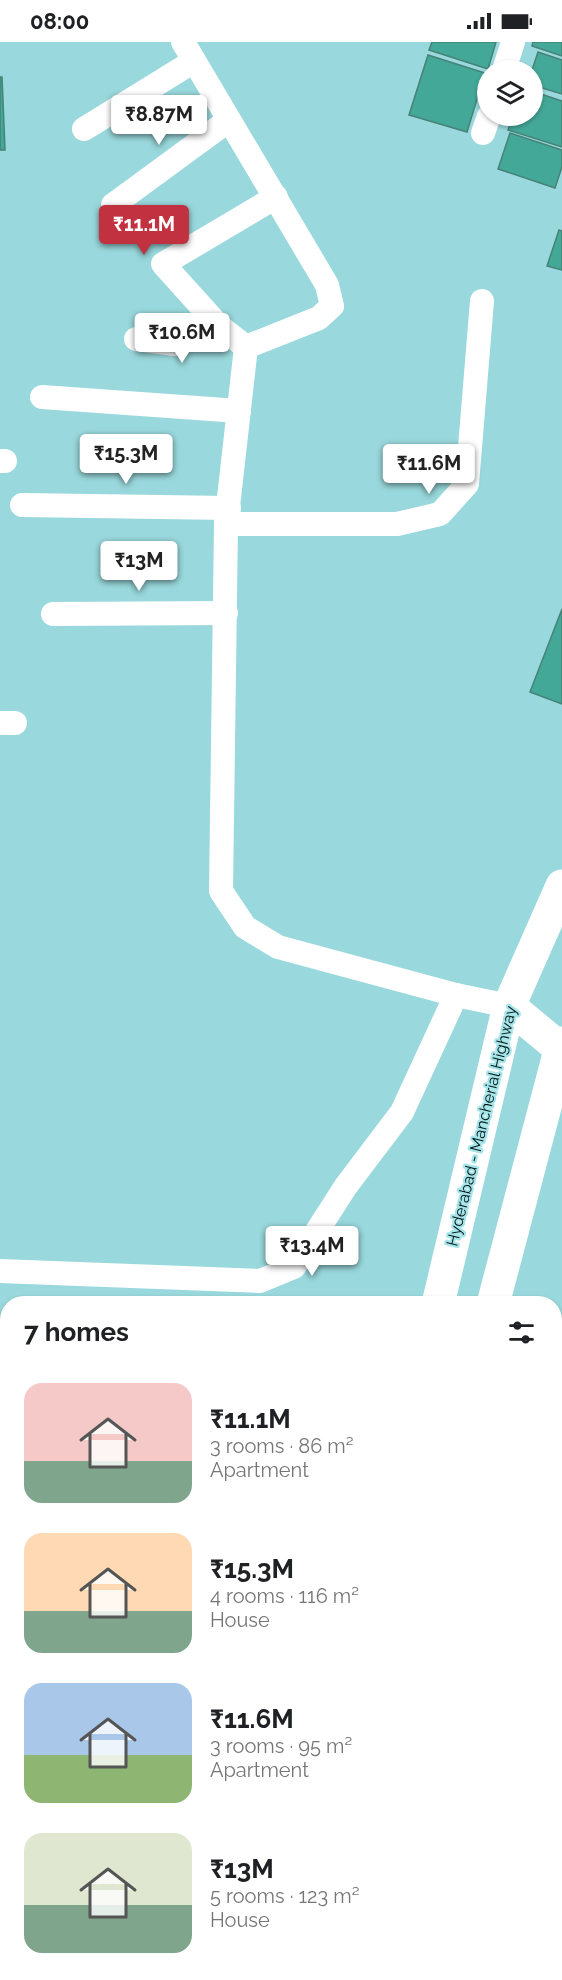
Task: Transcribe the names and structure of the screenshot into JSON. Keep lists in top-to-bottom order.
{
  "streets": {
    "main road": ["Hyderabad - Mancherial Highway"]
  },
  "page": {
    "status": "08:00",
    "price": [
      "₹8.87M",
      "₹11.1M",
      "₹10.6M",
      "₹15.3M",
      "₹11.6M",
      "₹13M",
      "₹13.4M"
    ],
    "heading": "7 homes",
    "list": [
      {
        "name": "₹11.1M",
        "note": "3 rooms · 86 m² · Apartment"
      },
      {
        "name": "₹15.3M",
        "note": "4 rooms · 116 m² · House"
      },
      {
        "name": "₹11.6M",
        "note": "3 rooms · 95 m² · Apartment"
      },
      {
        "name": "₹13M",
        "note": "5 rooms · 123 m² · House"
      }
    ]
  }
}
